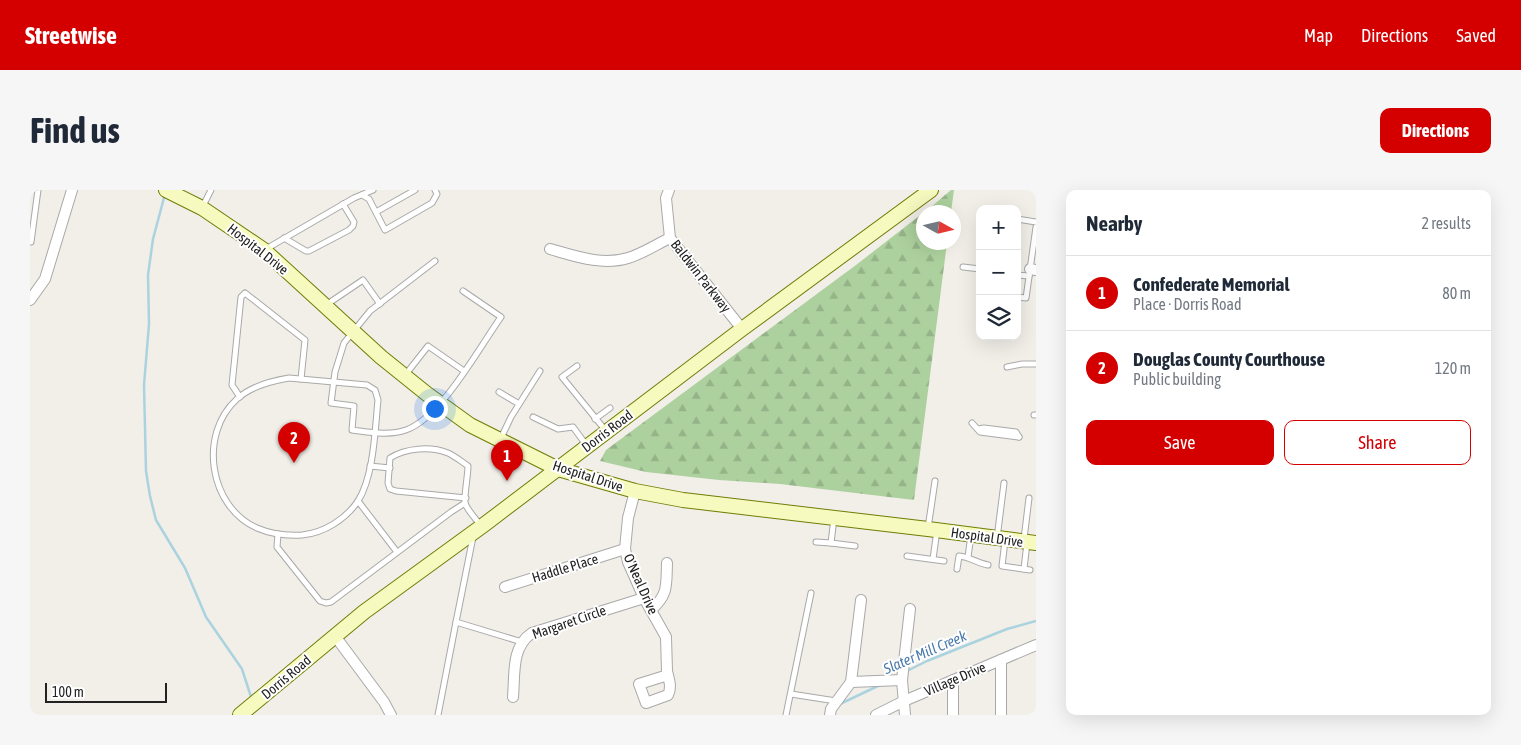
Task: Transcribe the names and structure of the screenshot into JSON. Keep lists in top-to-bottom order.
{
  "streets": {
    "street": [
      "Hospital Drive",
      "Baldwin Parkway",
      "Dorris Road",
      "Haddle Place",
      "O'Neal Drive",
      "Margaret Circle",
      "Village Drive"
    ]
  },
  "crossings": [
    ["Hospital Drive", "Dorris Road"],
    ["Hospital Drive", "O'Neal Drive"],
    ["Baldwin Parkway", "Dorris Road"],
    ["Haddle Place", "O'Neal Drive"],
    ["O'Neal Drive", "Margaret Circle"]
  ],
  "water": ["Slater Mill Creek"],
  "scale_bar": "100 m",
  "north": "right",
  "page": {
    "header": "Streetwise",
    "nav": ["Map", "Directions", "Saved"],
    "buttons": [
      "Directions",
      ["Save", "Share"]
    ],
    "title": "Find us",
    "heading": ["Nearby", "2 results"],
    "map_buttons": ["+", "−"],
    "list": [
      {
        "mark": "1",
        "name": "Confederate Memorial",
        "note": "Place · Dorris Road",
        "value": "80 m"
      },
      {
        "mark": "2",
        "name": "Douglas County Courthouse",
        "note": "Public building",
        "value": "120 m"
      }
    ],
    "pins": ["2", "1"],
    "scale": "100 m"
  }
}
